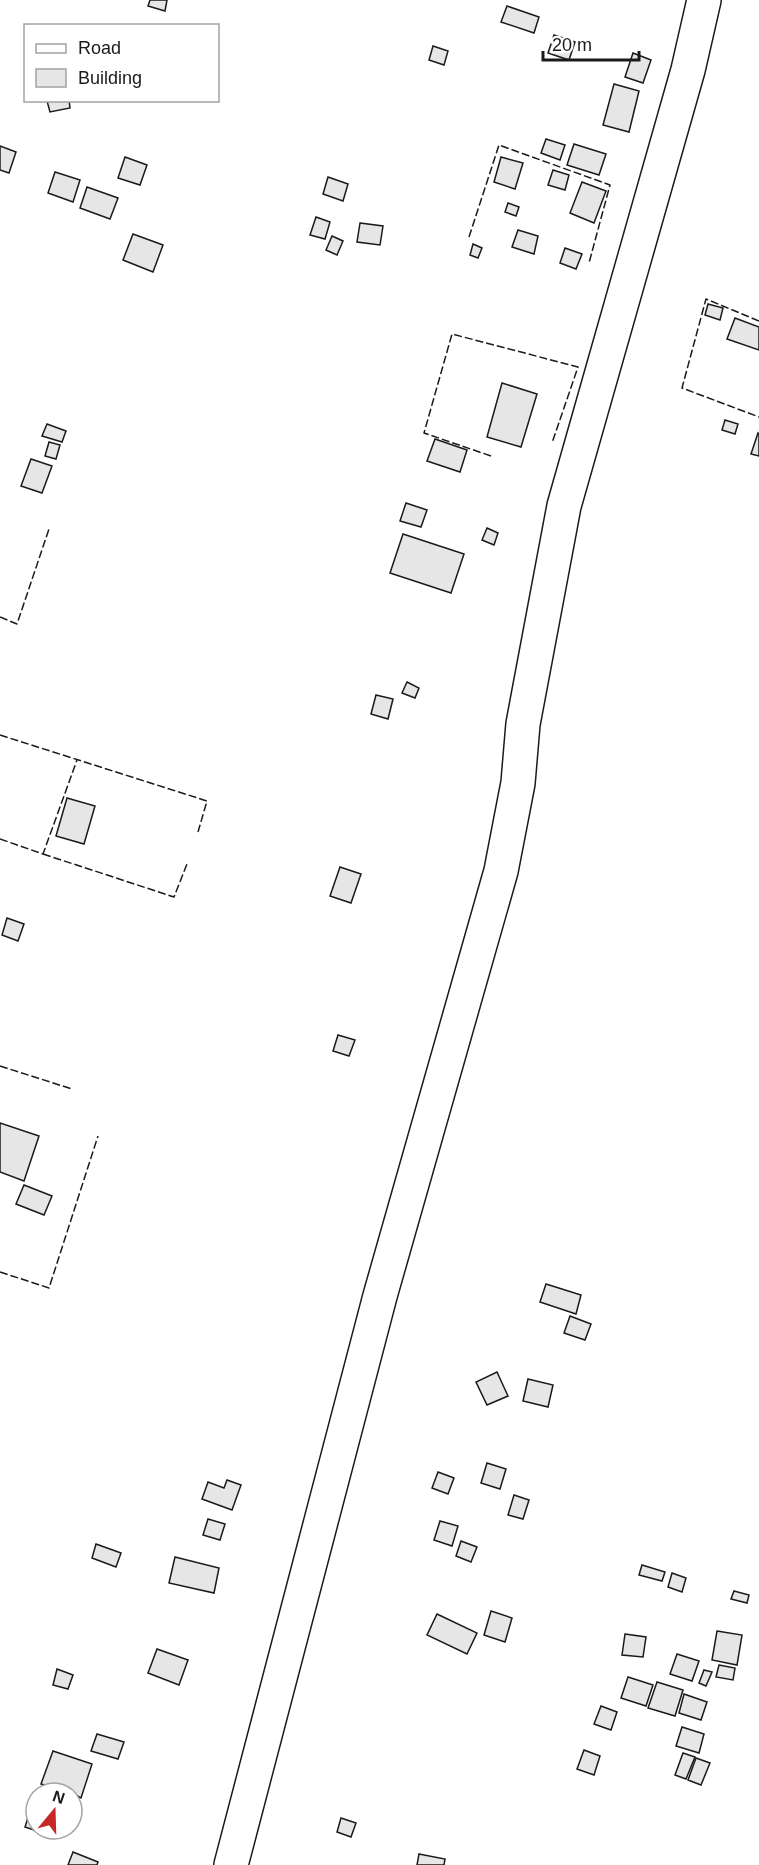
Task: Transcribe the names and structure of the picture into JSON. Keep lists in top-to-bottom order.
{
  "legend": ["Road", "Building"],
  "scale_bar": "20 m",
  "north": "top"
}
